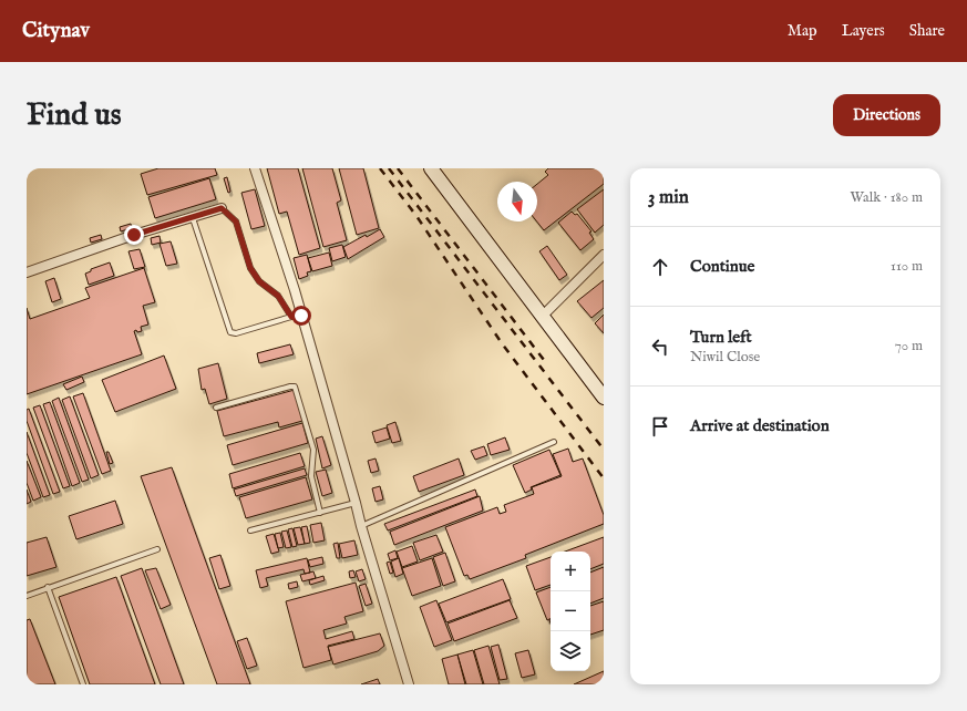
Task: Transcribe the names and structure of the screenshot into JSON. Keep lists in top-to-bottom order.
{
  "north": "bottom",
  "page": {
    "header": "Citynav",
    "nav": ["Map", "Layers", "Share"],
    "buttons": "Directions",
    "title": "Find us",
    "heading": ["3 min", "Walk · 180 m"],
    "list": [
      ["Continue", "110 m"],
      ["Turn left", "Niwil Close", "70 m"],
      "Arrive at destination"
    ],
    "map_buttons": ["+", "−"]
  }
}
